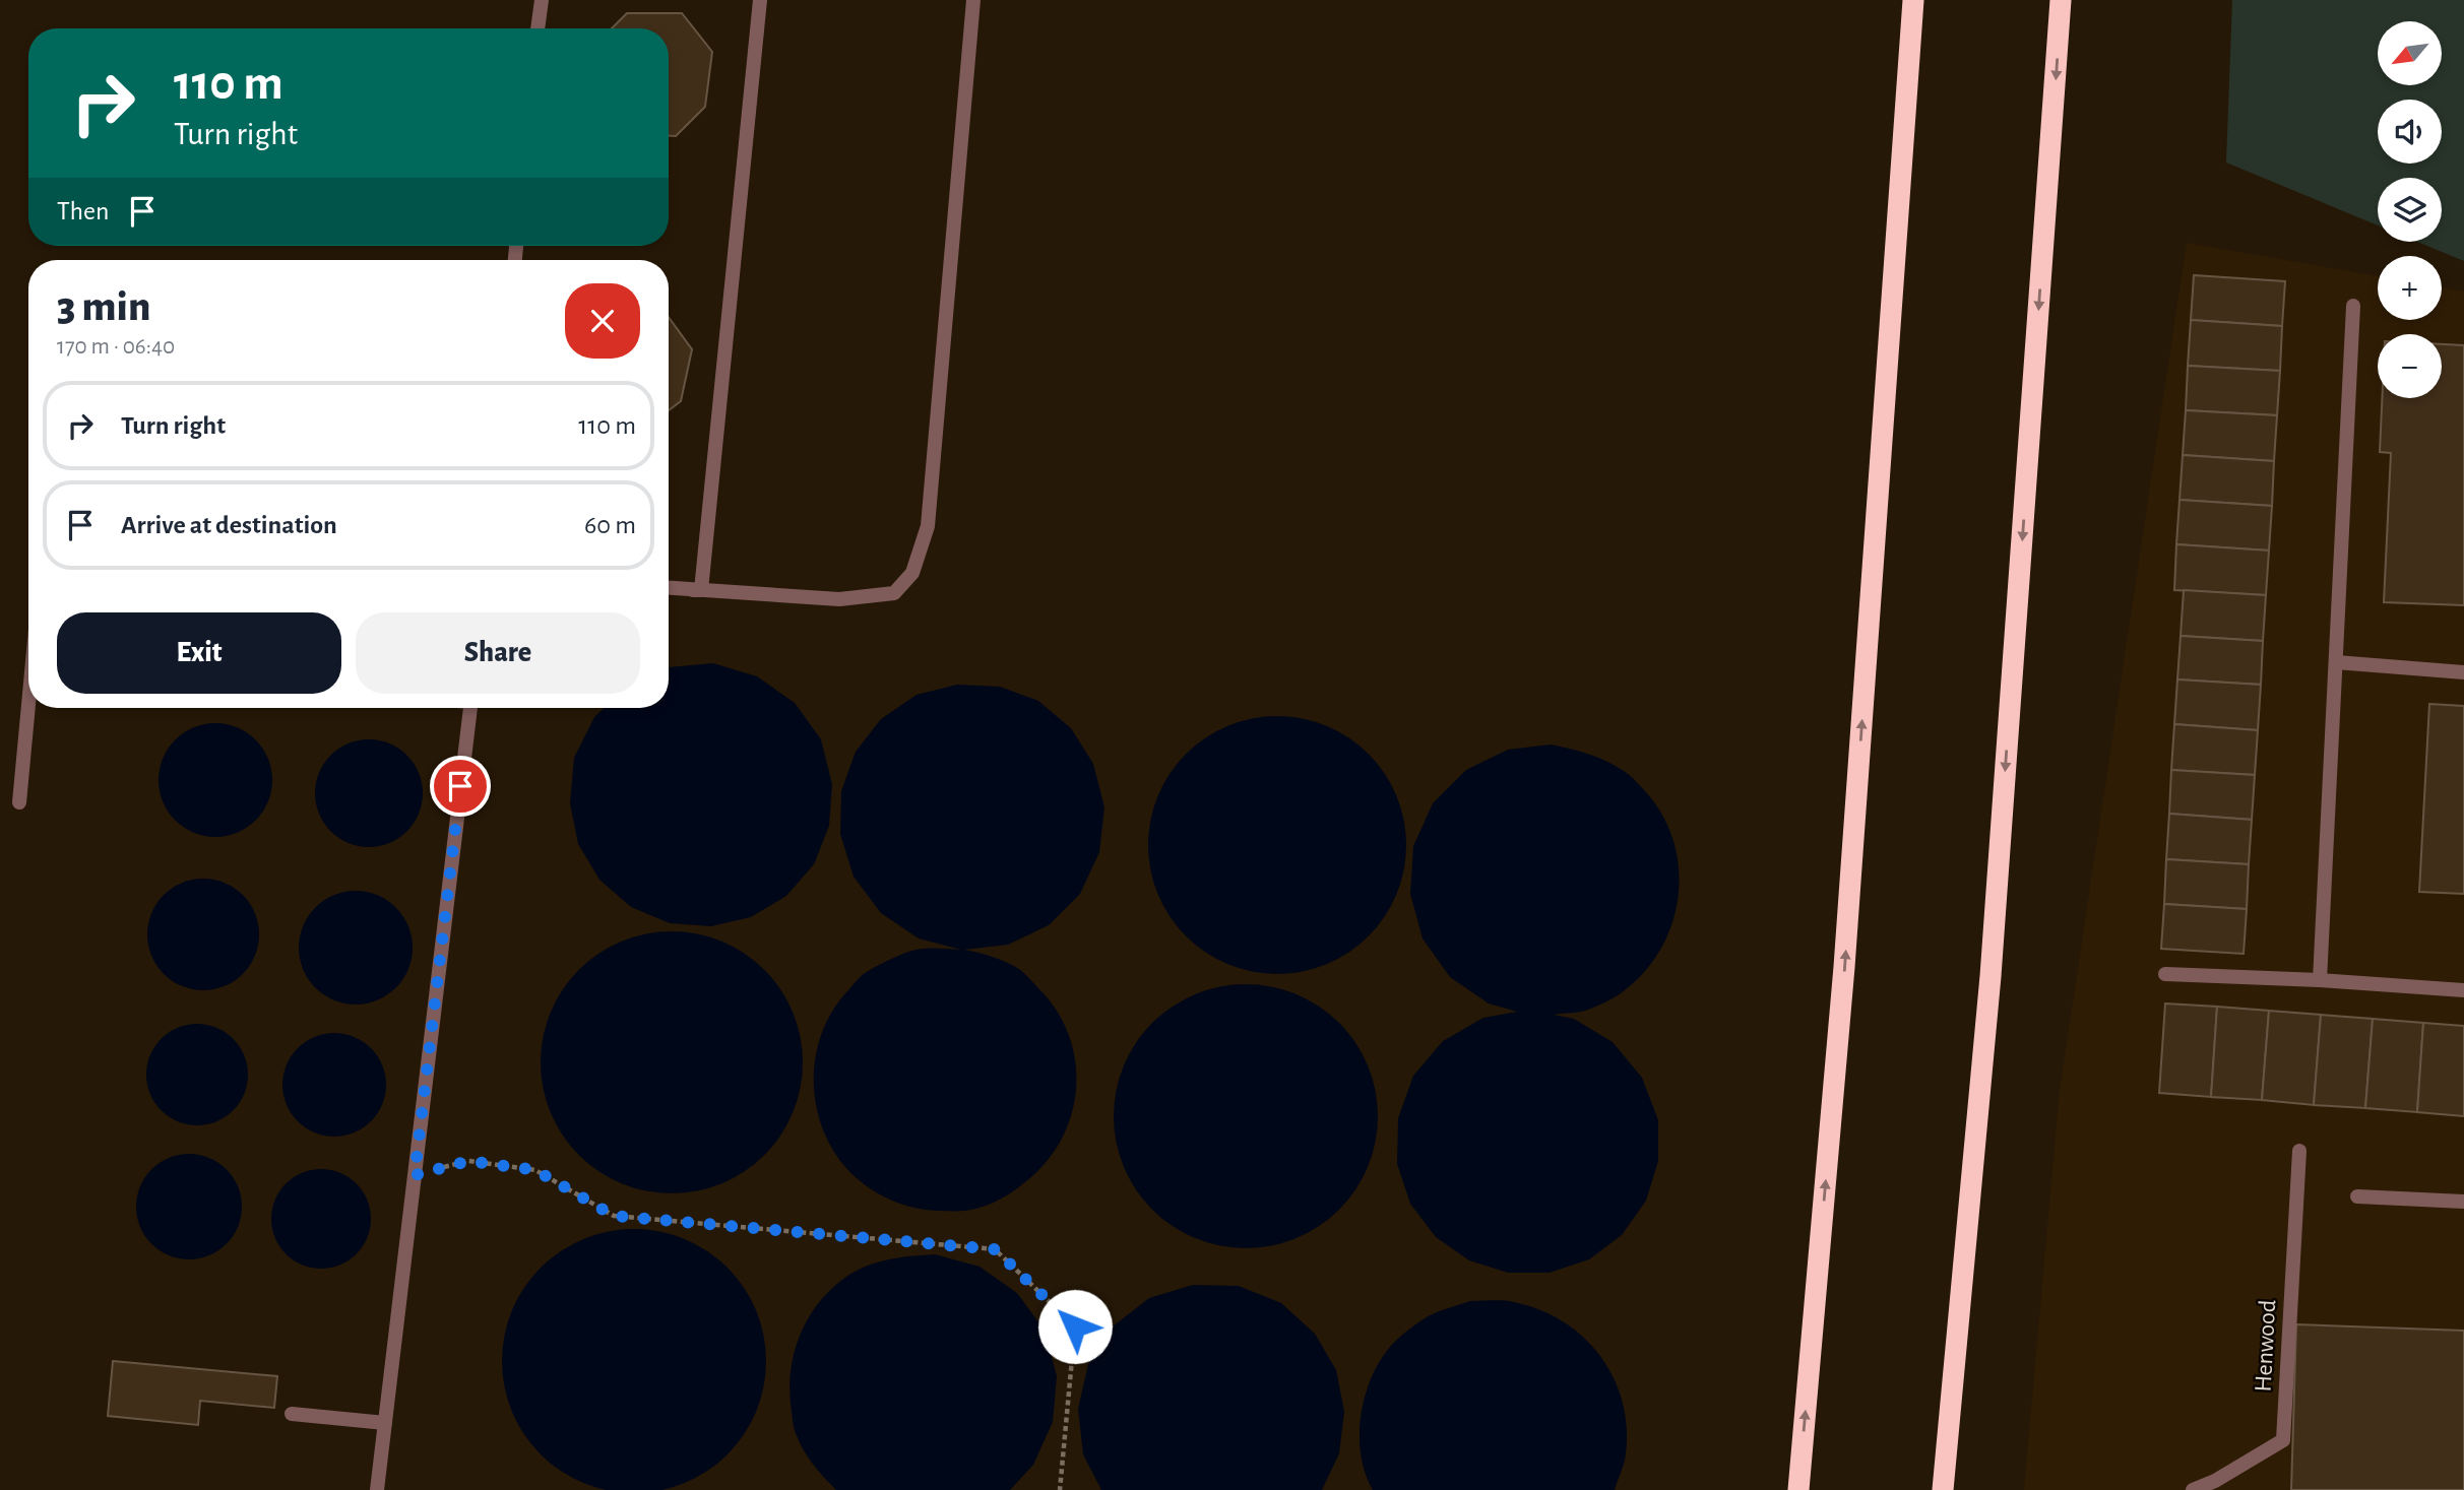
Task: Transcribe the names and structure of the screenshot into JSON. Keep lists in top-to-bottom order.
{
  "streets": {
    "street": ["Henwood"]
  },
  "north": "bottom left",
  "page": {
    "map_buttons": ["+", "−"],
    "turn": ["110 m", "Turn right"],
    "then": "Then",
    "heading": ["3 min", "170 m · 06:40"],
    "list": [
      {
        "name": "Turn right",
        "value": "110 m"
      },
      {
        "name": "Arrive at destination",
        "value": "60 m"
      }
    ],
    "buttons": ["Exit", "Share"]
  }
}
